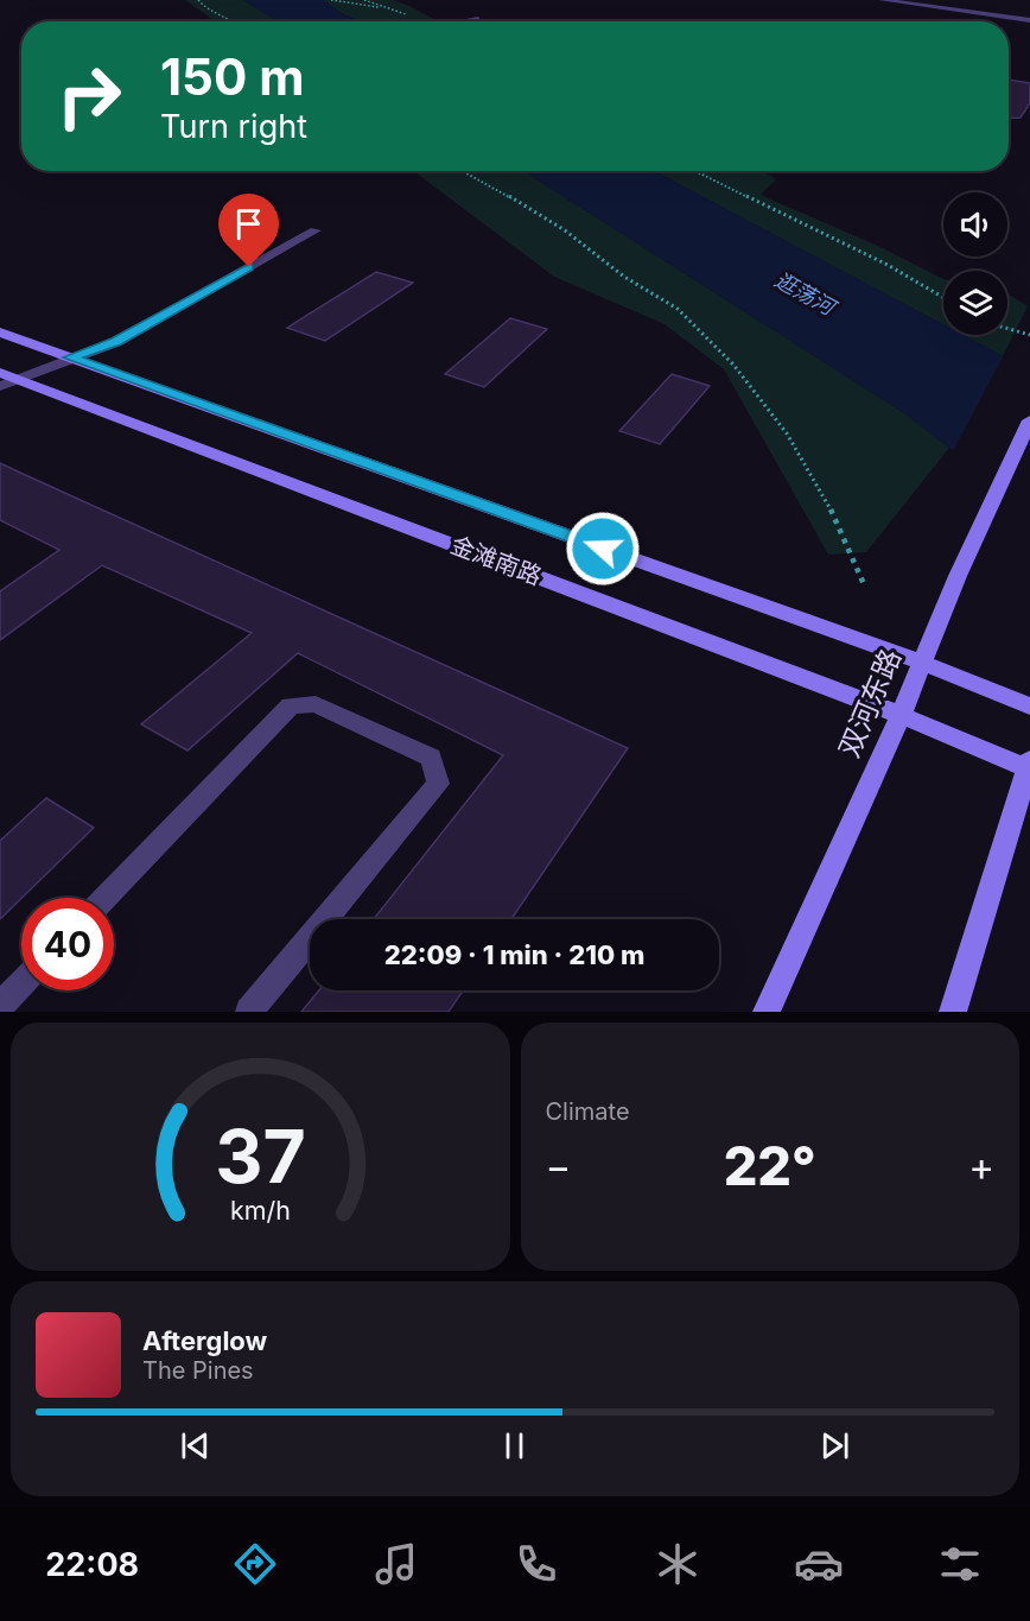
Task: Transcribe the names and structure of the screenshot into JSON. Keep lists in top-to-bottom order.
{
  "streets": {
    "street": ["金滩南路", "双河东路"]
  },
  "crossings": [
    ["金滩南路", "双河东路"]
  ],
  "water": ["逛荡河"],
  "page": {
    "turn": ["150 m", "Turn right"],
    "limit": "40",
    "trip": "22:09 · 1 min · 210 m",
    "tile": "Climate",
    "heat": ["−", "22°", "+"],
    "song": ["Afterglow", "The Pines"],
    "tabs": "22:08",
    "gauge": ["37", "km/h"]
  }
}
